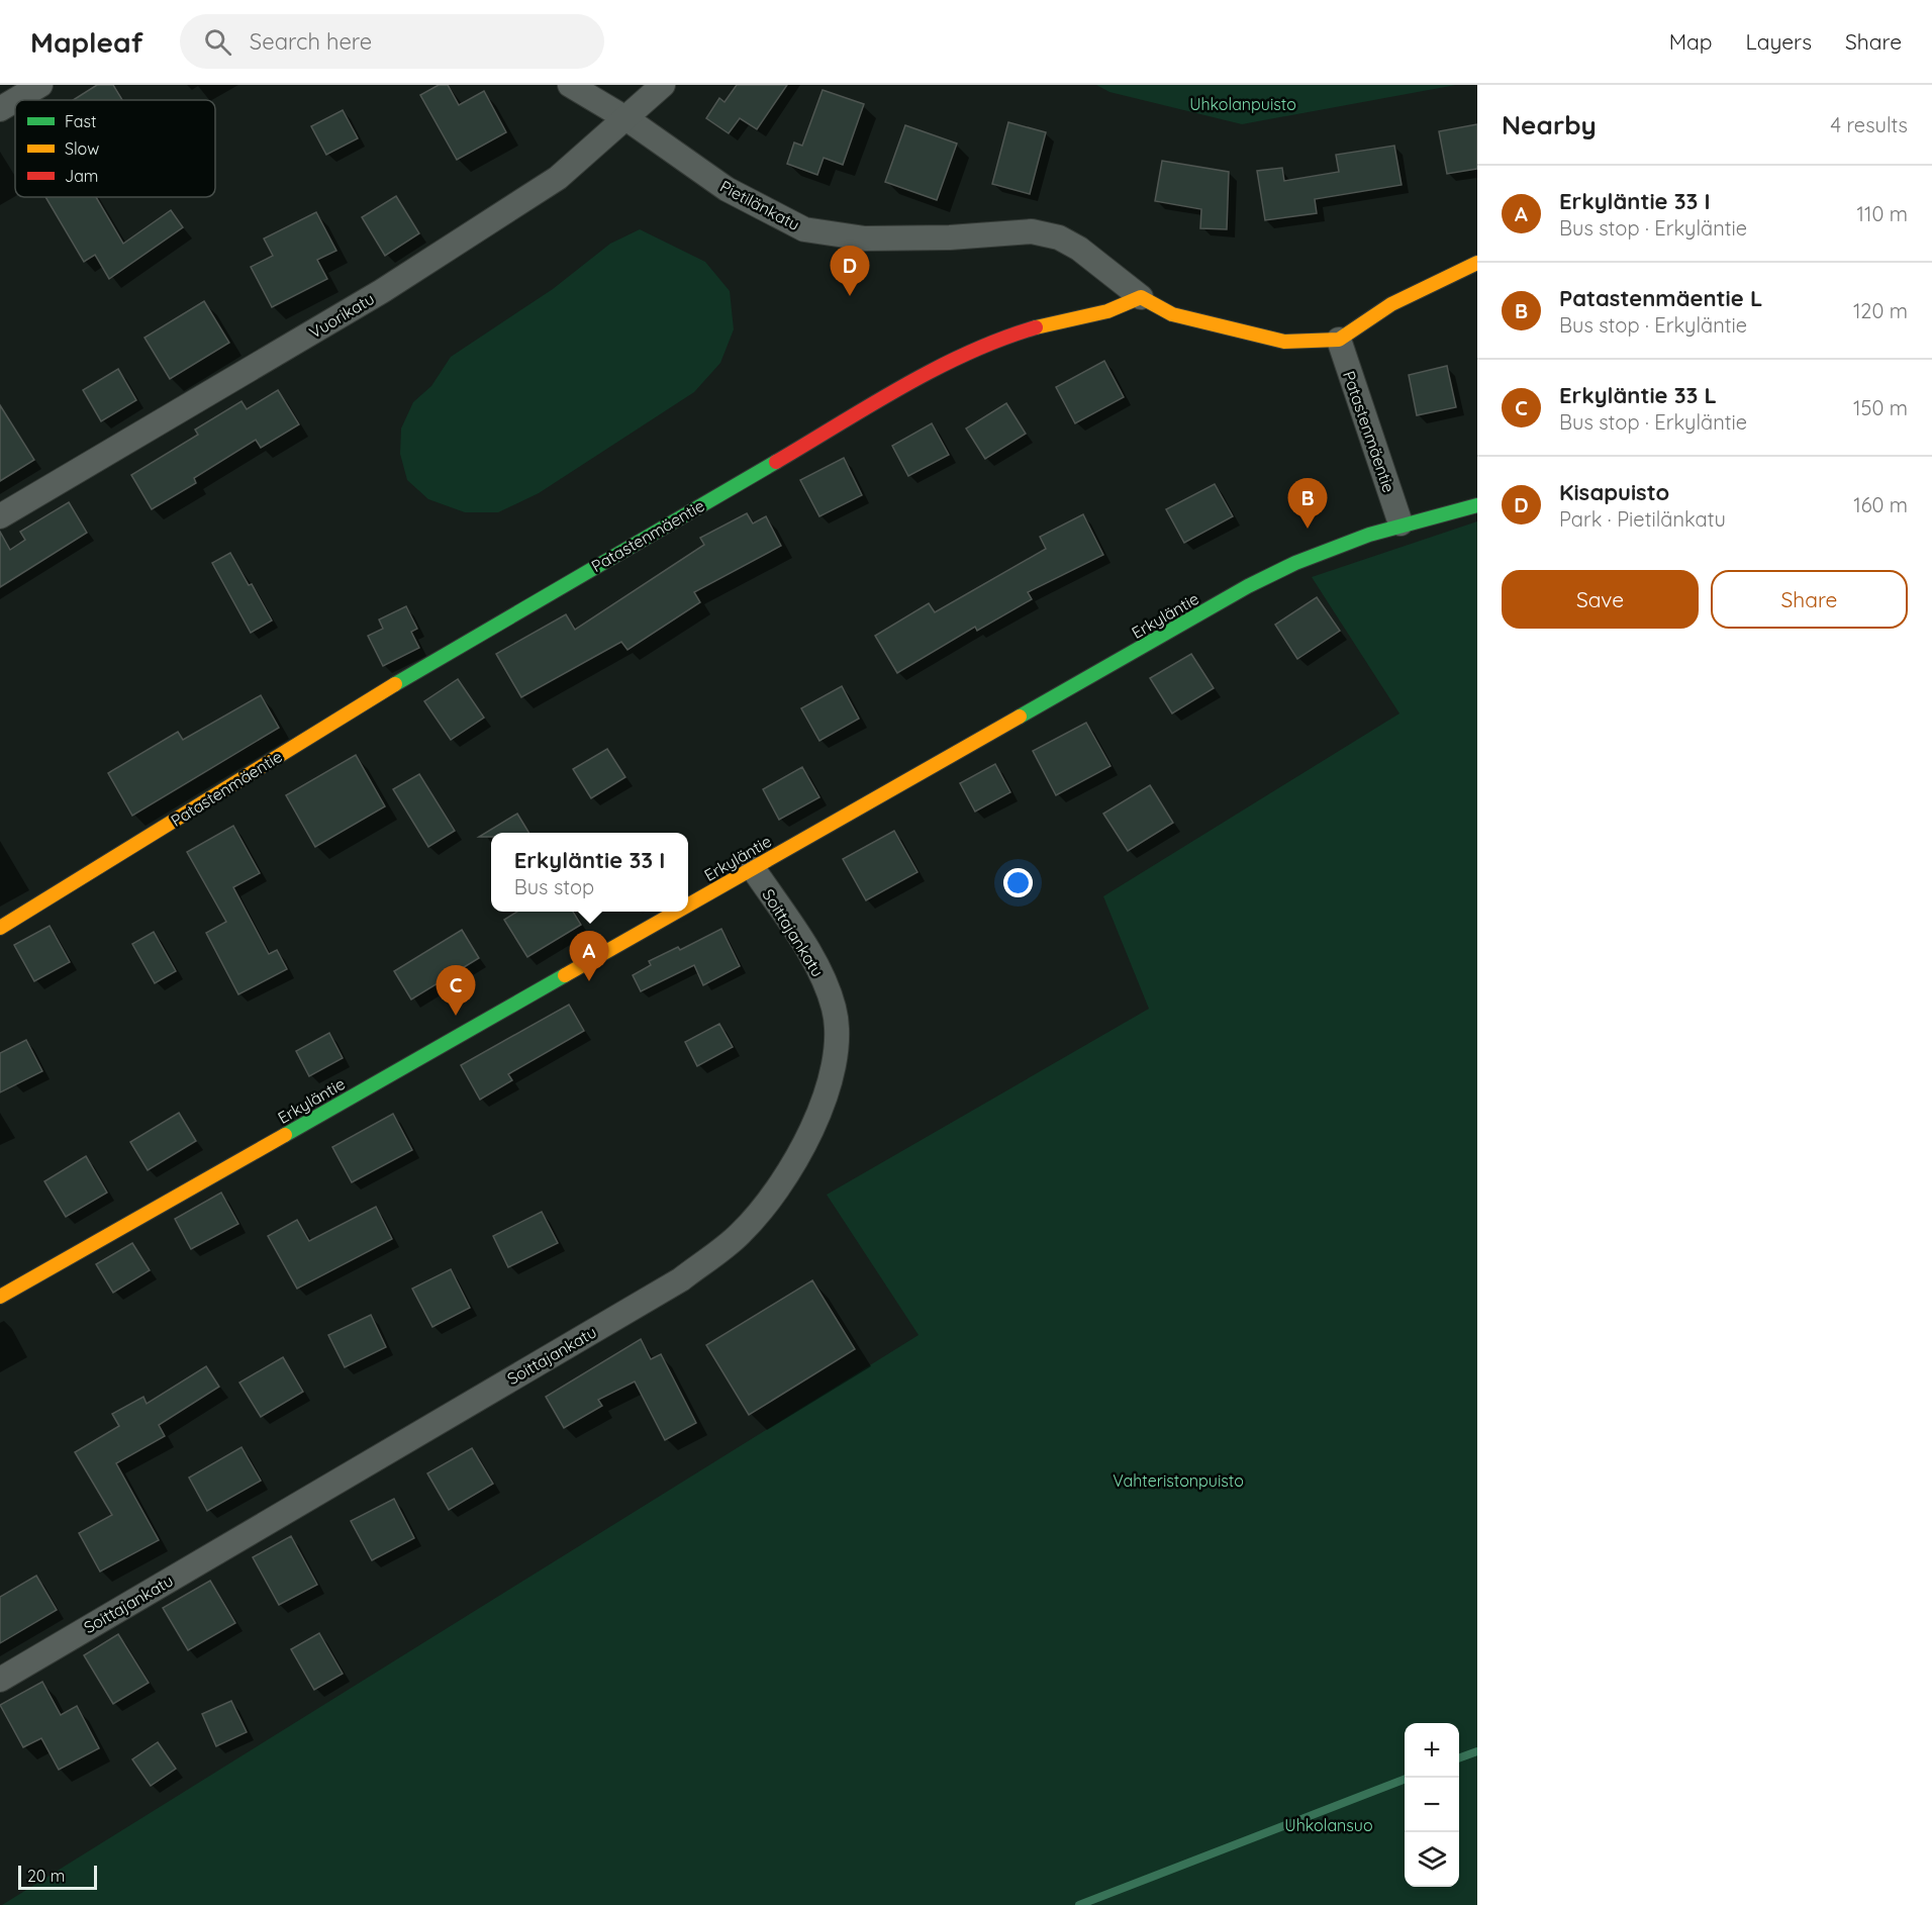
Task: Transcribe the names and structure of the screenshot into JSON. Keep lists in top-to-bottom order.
{
  "streets": {
    "street": [
      "Pietilänkatu",
      "Vuorikatu",
      "Patastenmäentie",
      "Erkyläntie",
      "Soittajankatu"
    ]
  },
  "crossings": [
    ["Pietilänkatu", "Vuorikatu"],
    ["Pietilänkatu", "Patastenmäentie"],
    ["Patastenmäentie", "Erkyläntie"],
    ["Erkyläntie", "Soittajankatu"]
  ],
  "parks": ["Uhkolanpuisto", "Vahteristonpuisto", "Uhkolansuo"],
  "legend": ["Fast", "Slow", "Jam"],
  "scale_bar": "20 m",
  "page": {
    "header": "Mapleaf",
    "search": "Search here",
    "nav": ["Map", "Layers", "Share"],
    "heading": ["Nearby", "4 results"],
    "list": [
      {
        "mark": "A",
        "name": "Erkyläntie 33 I",
        "note": "Bus stop · Erkyläntie",
        "value": "110 m"
      },
      {
        "mark": "B",
        "name": "Patastenmäentie L",
        "note": "Bus stop · Erkyläntie",
        "value": "120 m"
      },
      {
        "mark": "C",
        "name": "Erkyläntie 33 L",
        "note": "Bus stop · Erkyläntie",
        "value": "150 m"
      },
      {
        "mark": "D",
        "name": "Kisapuisto",
        "note": "Park · Pietilänkatu",
        "value": "160 m"
      }
    ],
    "pins": [
      "D",
      "B",
      "A",
      "C"
    ],
    "buttons": ["Save", "Share"],
    "popup": ["Erkyläntie 33 I", "Bus stop"],
    "map_buttons": ["+", "−"],
    "scale": "20 m"
  }
}
